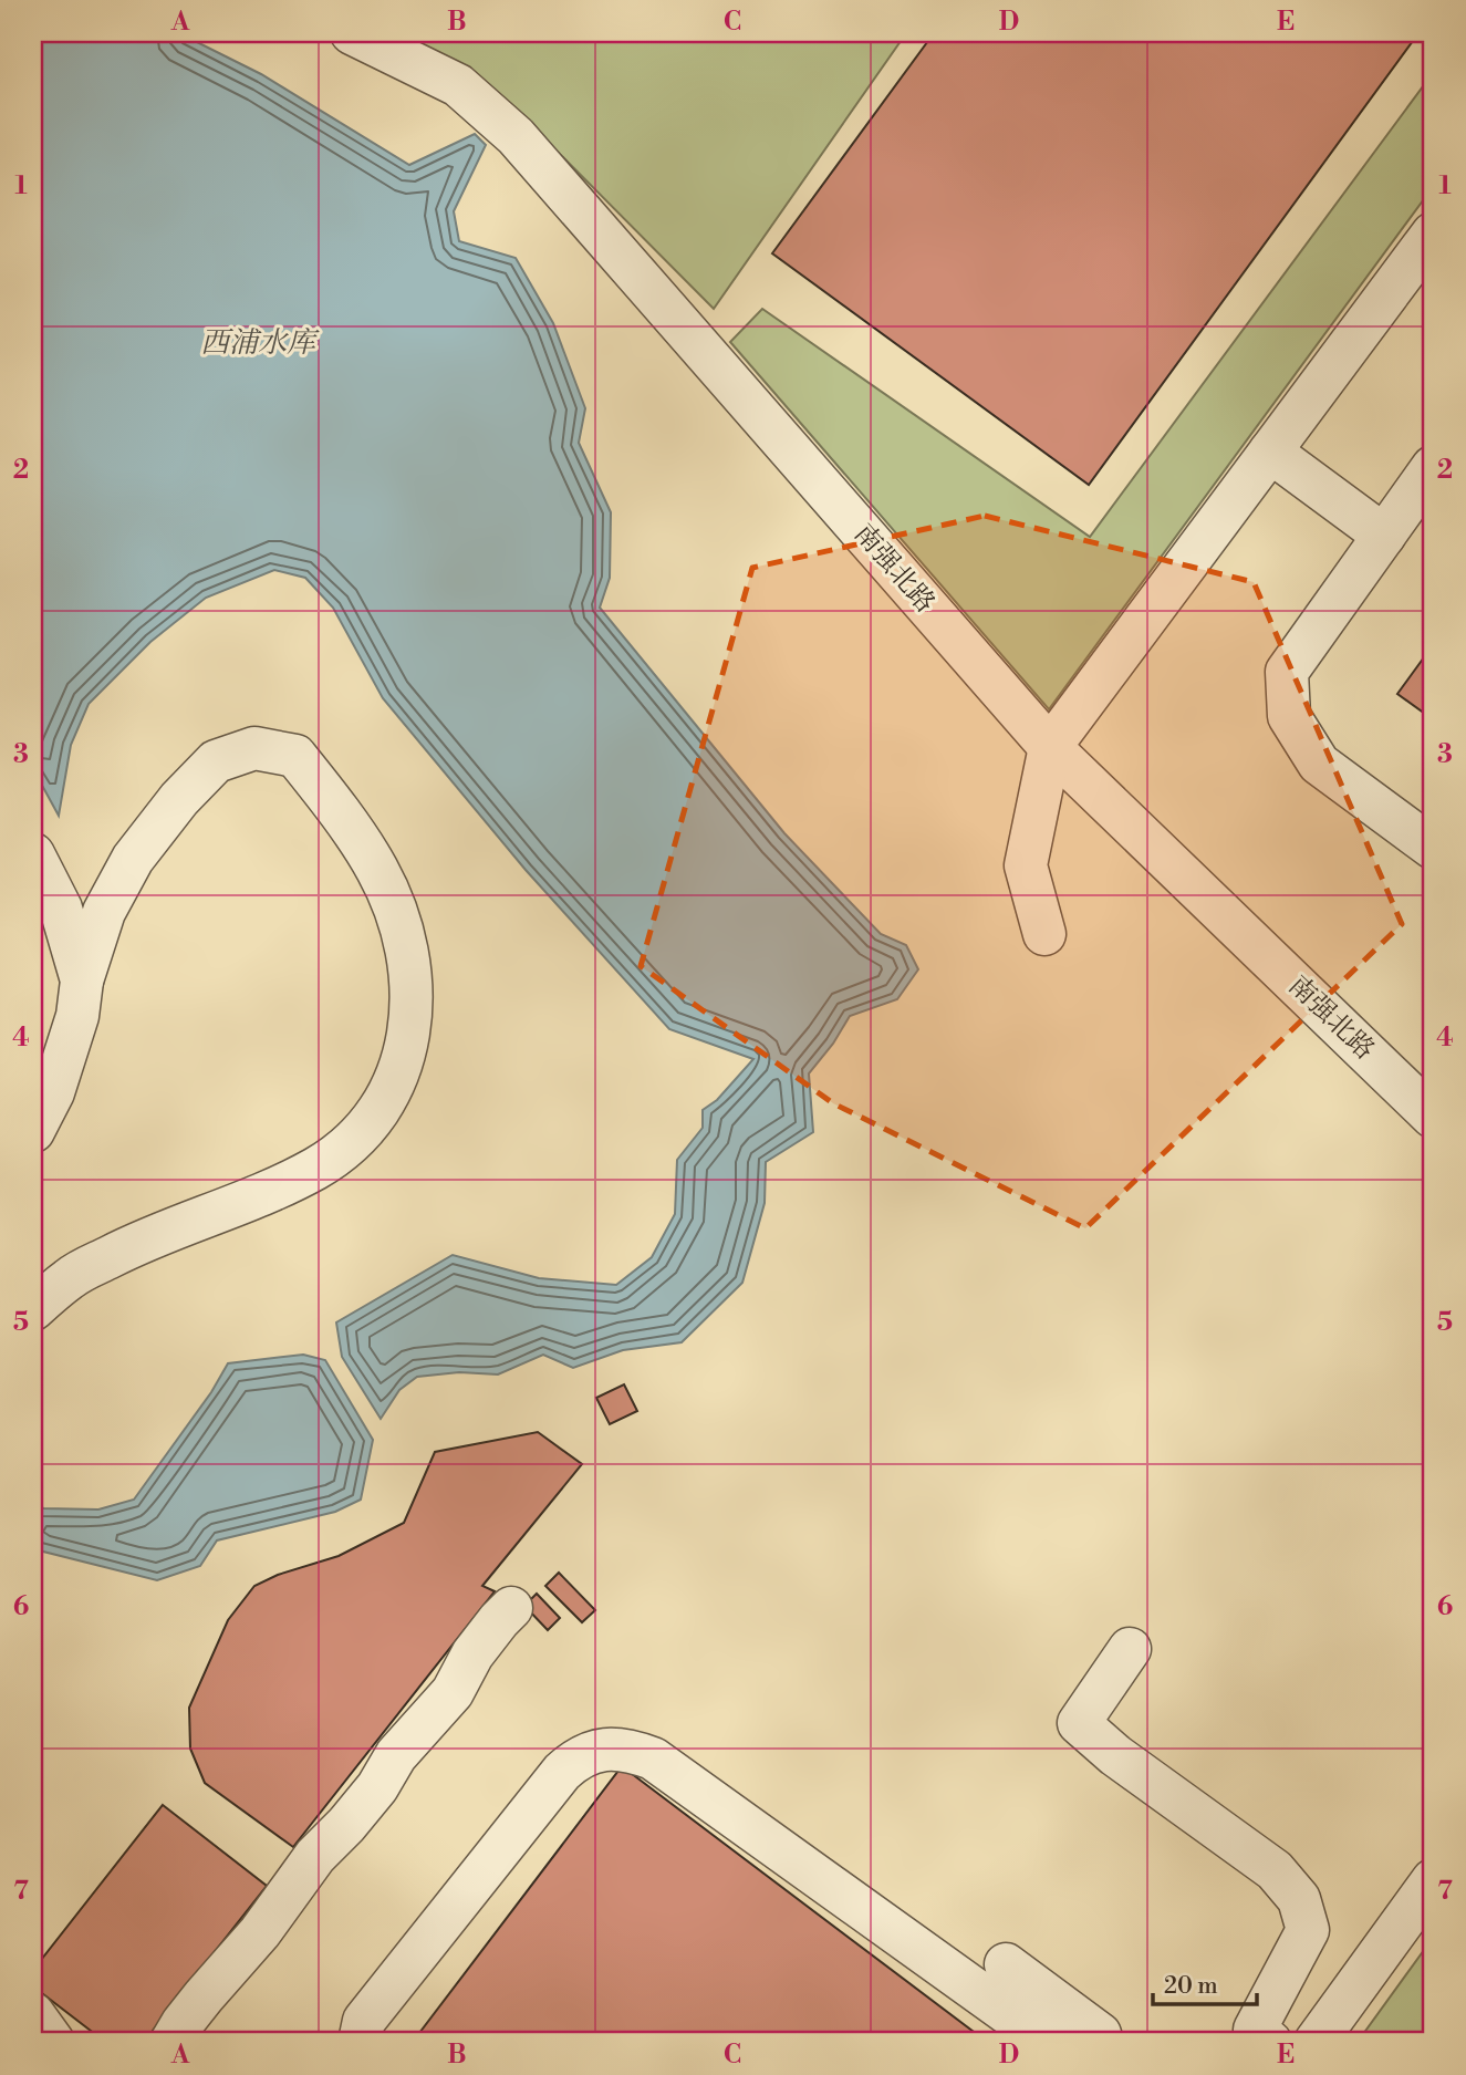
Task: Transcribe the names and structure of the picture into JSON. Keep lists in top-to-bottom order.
{
  "streets": {
    "street": ["南强北路"]
  },
  "water": ["西浦水库"],
  "scale_bar": "20 m",
  "grid": {
    "columns": [
      "A",
      "B",
      "C",
      "D",
      "E"
    ],
    "rows": [
      "1",
      "2",
      "3",
      "4",
      "5",
      "6",
      "7"
    ]
  }
}
